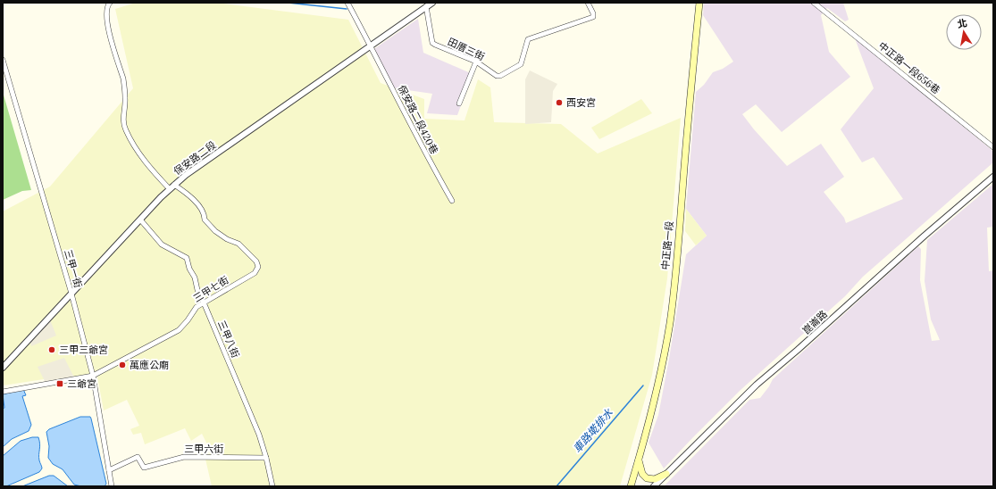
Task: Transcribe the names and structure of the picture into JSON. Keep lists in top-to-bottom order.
{
  "streets": {
    "main road": ["中正路一段"],
    "street": [
      "田厝三街",
      "中正路一段656巷",
      "保安路二段420巷",
      "保安路二段",
      "三甲一街",
      "三甲七街",
      "崑崙路",
      "三甲八街",
      "三甲六街"
    ]
  },
  "crossings": [
    ["田厝三街", "保安路二段"],
    ["保安路二段420巷", "保安路二段"],
    ["保安路二段", "三甲一街"],
    ["保安路二段", "三甲七街"],
    ["保安路二段", "三甲八街"],
    ["三甲一街", "三甲七街"],
    ["三甲一街", "三甲六街"],
    ["三甲七街", "三甲八街"],
    ["三甲八街", "三甲六街"]
  ],
  "water": ["車路墘排水"],
  "places": {
    "other": ["西安宮", "三甲三爺宮", "萬應公廟"],
    "transit": ["三爺宮"]
  },
  "north": "top"
}
